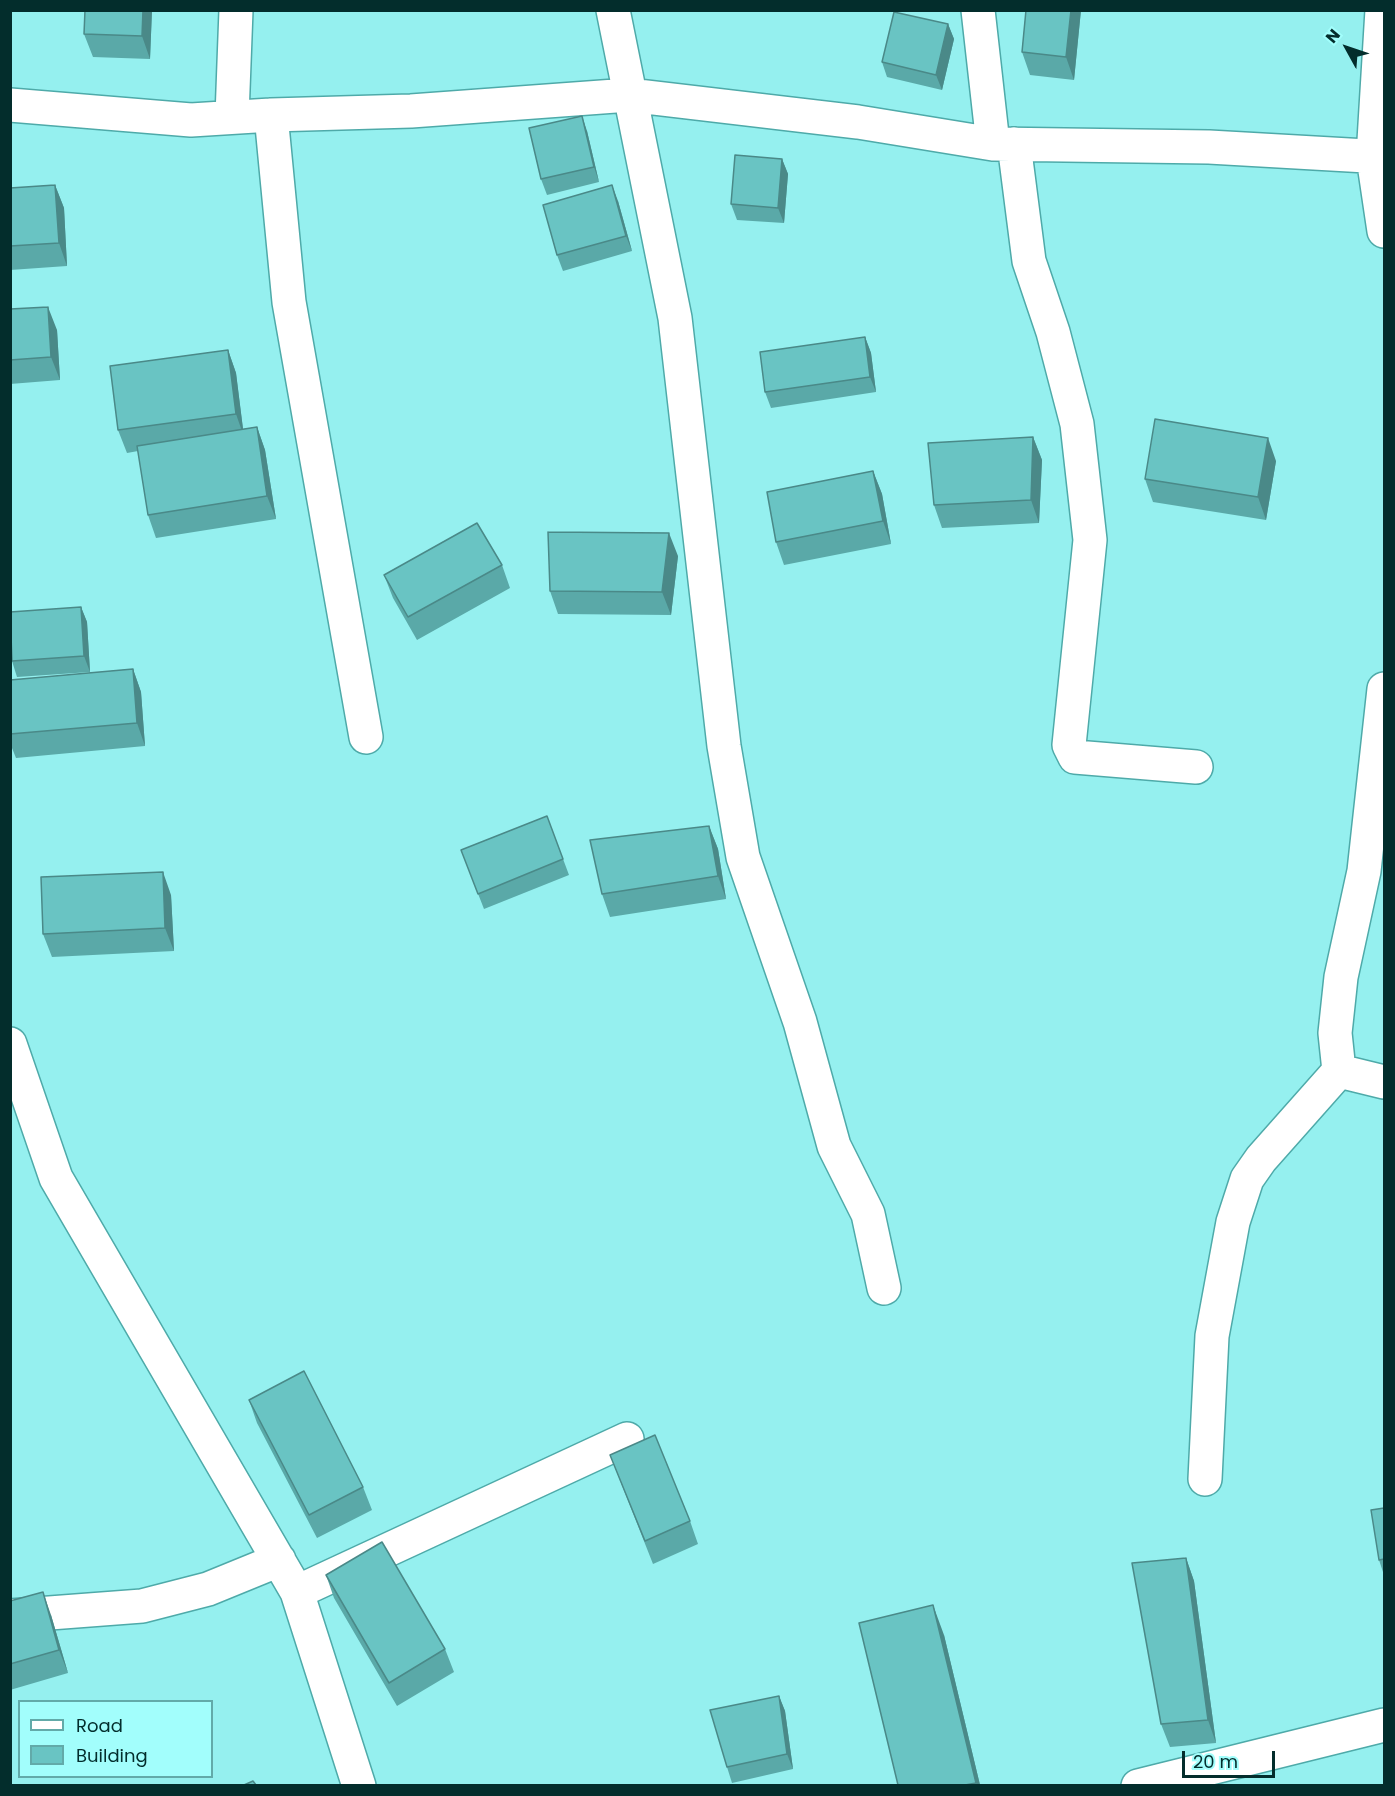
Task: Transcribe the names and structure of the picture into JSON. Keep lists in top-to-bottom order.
{
  "legend": ["Road", "Building"],
  "scale_bar": "20 m",
  "north": "top left"
}
